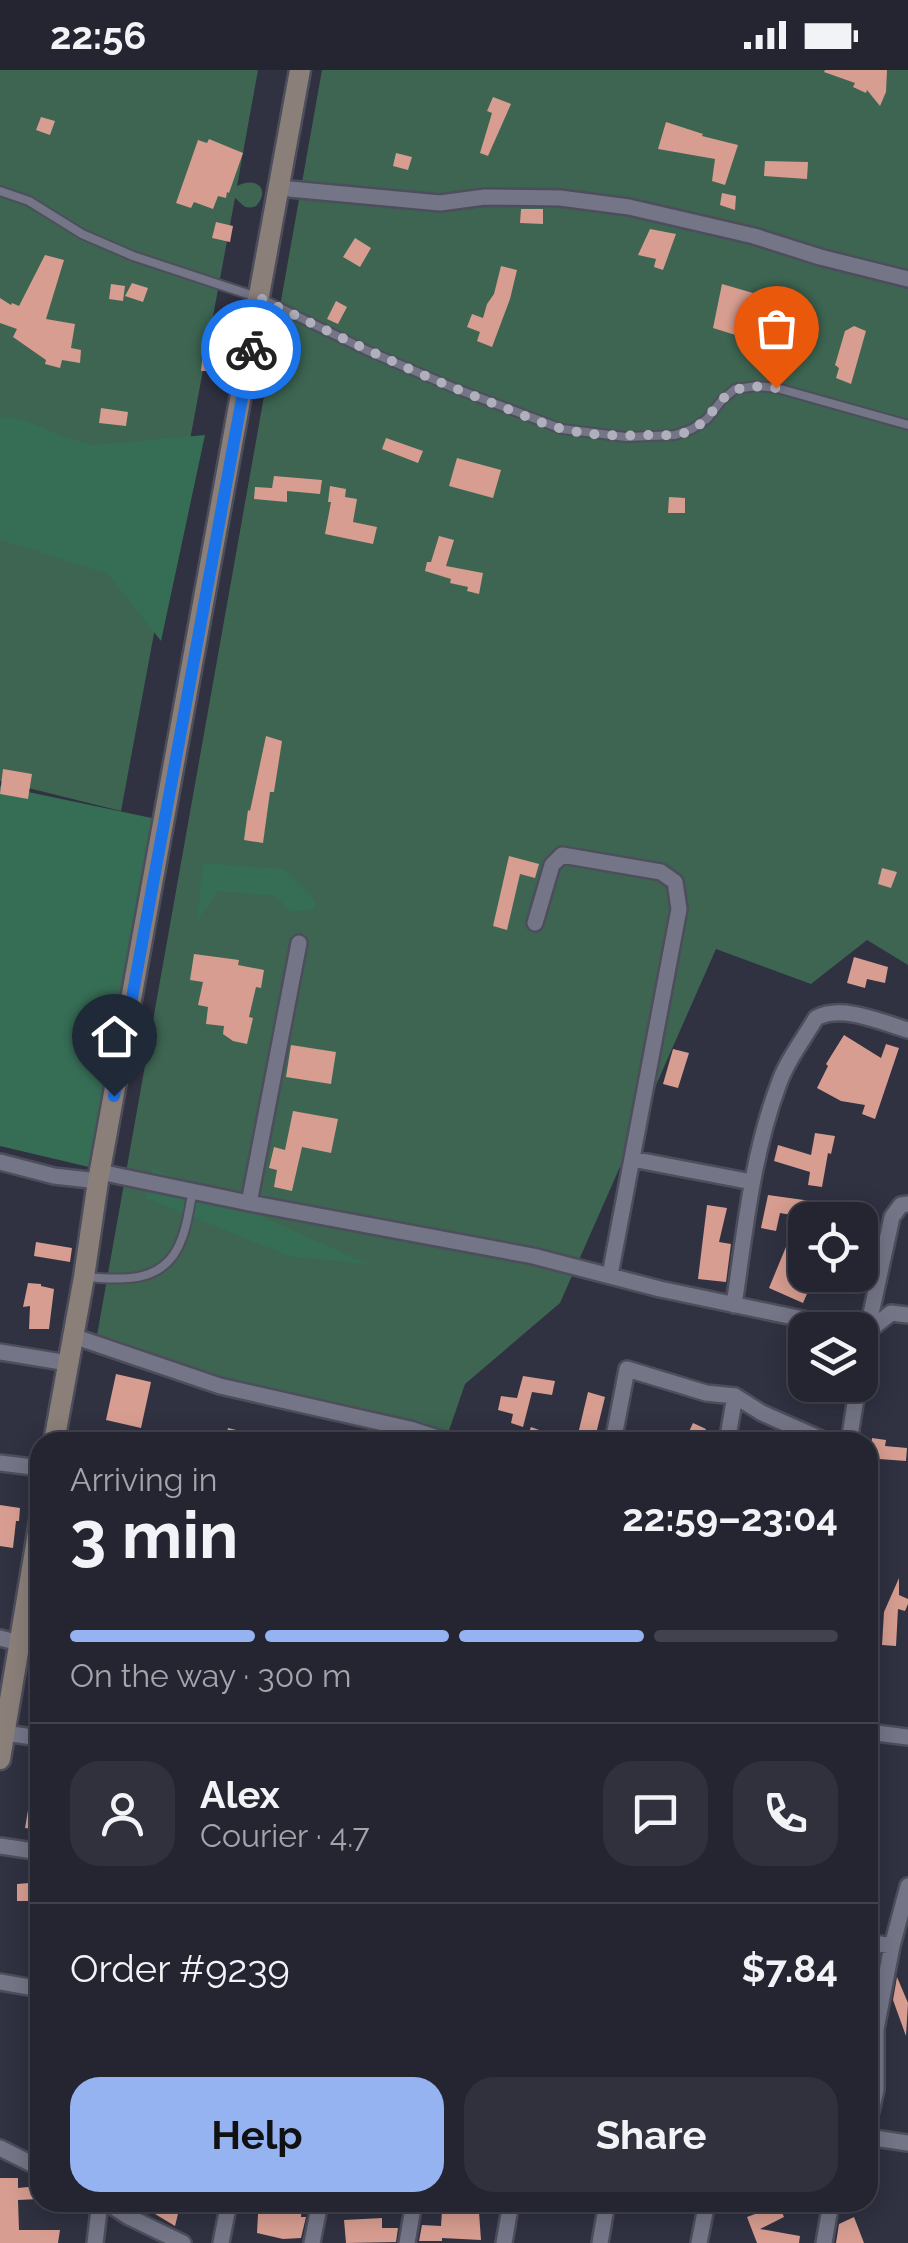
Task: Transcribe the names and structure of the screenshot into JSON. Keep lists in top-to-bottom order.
{
  "page": {
    "status": "22:56",
    "heading": ["3 min", "Arriving in", "22:59–23:04"],
    "panel": [
      "Alex",
      "Courier · 4.7",
      "Order #9239",
      "$7.84"
    ],
    "bar": "On the way · 300 m",
    "buttons": ["Help", "Share"]
  }
}
